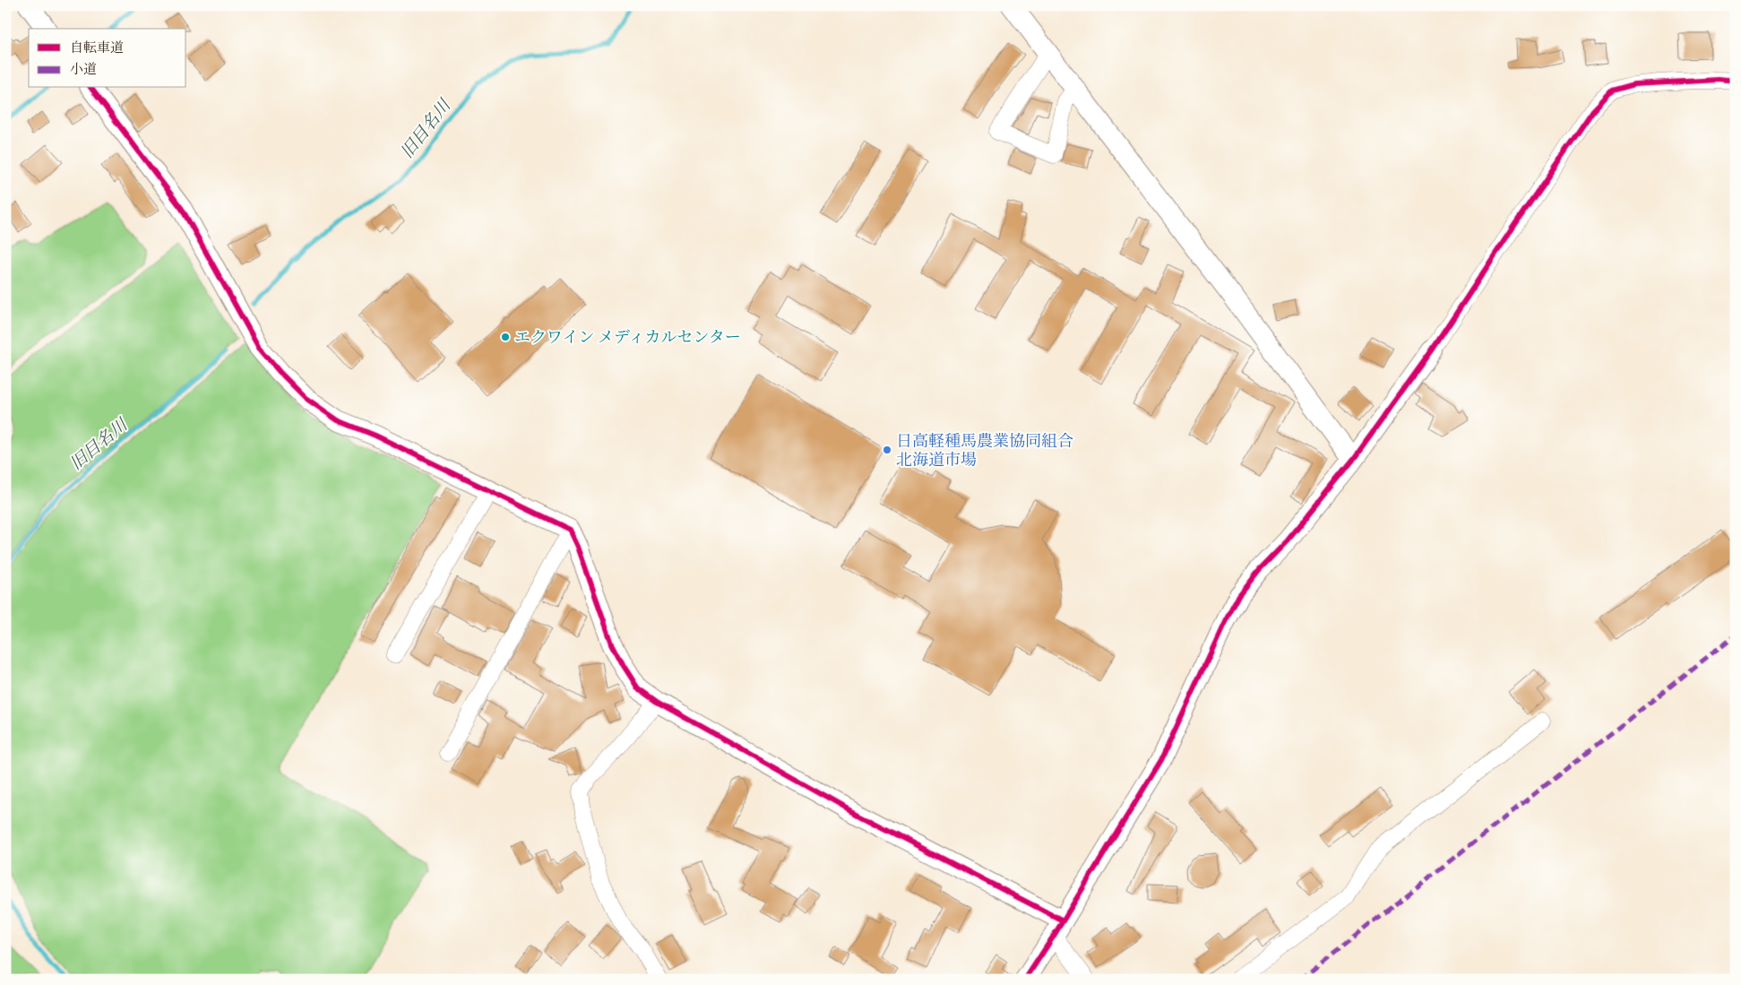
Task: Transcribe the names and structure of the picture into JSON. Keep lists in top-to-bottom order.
{
  "water": ["旧目名川"],
  "places": ["エクワイン メディカルセンター", "日高軽種馬農業協同組合 北海道市場"],
  "legend": ["自転車道", "小道"]
}
